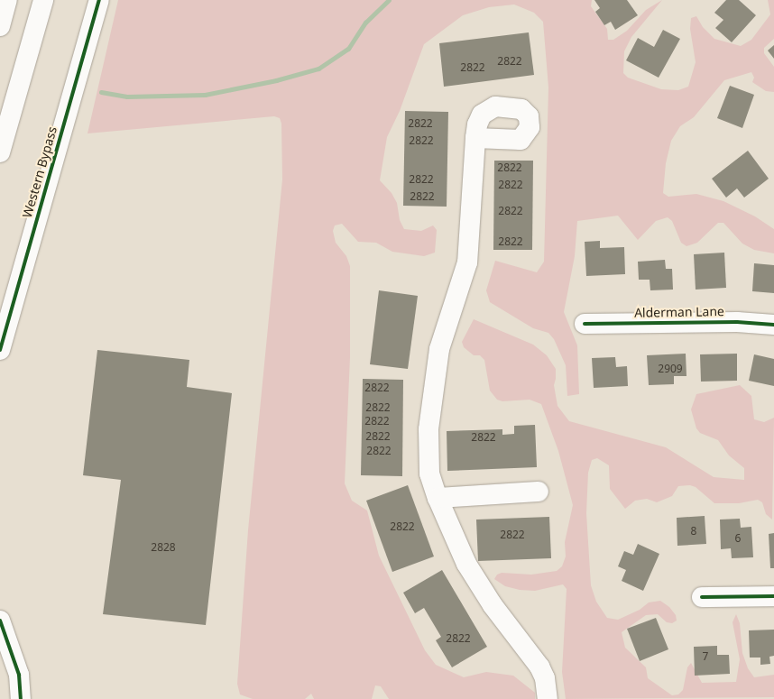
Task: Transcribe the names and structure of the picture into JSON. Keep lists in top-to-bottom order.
{
  "streets": {
    "main road": ["Western Bypass", "Alderman Lane"]
  },
  "house_numbers": [
    "2822",
    "2822",
    "2822",
    "2822",
    "2822",
    "2822",
    "2822",
    "2822",
    "2822",
    "2822",
    "2909",
    "2822",
    "2822",
    "2822",
    "2822",
    "2822",
    "2822",
    "2822",
    "8",
    "2822",
    "6",
    "2828",
    "2822",
    "7"
  ]
}
